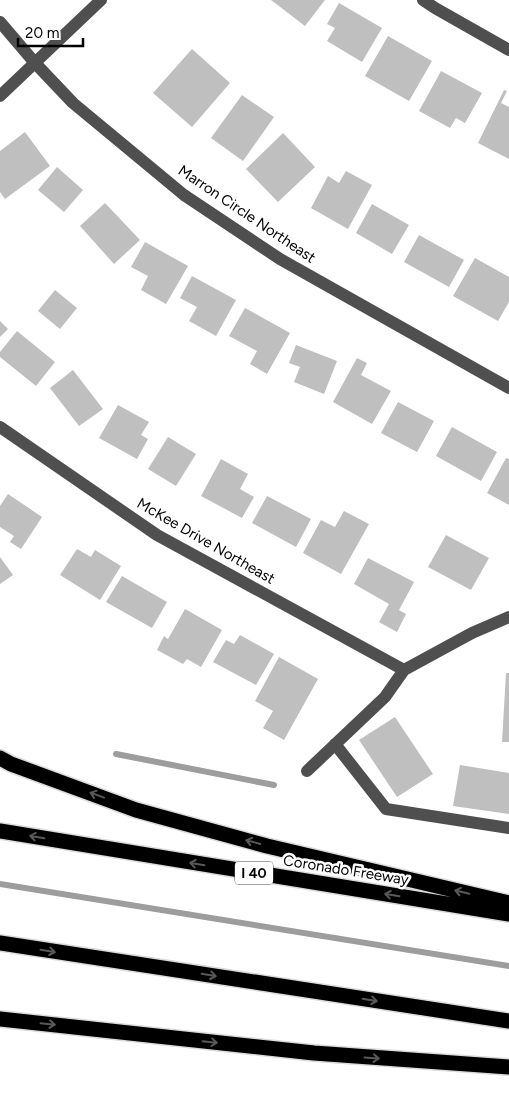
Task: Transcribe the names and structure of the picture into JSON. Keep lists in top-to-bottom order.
{
  "streets": {
    "highway": ["Coronado Freeway", "I 40"],
    "street": ["Marron Circle Northeast", "McKee Drive Northeast"]
  },
  "scale_bar": "20 m"
}
